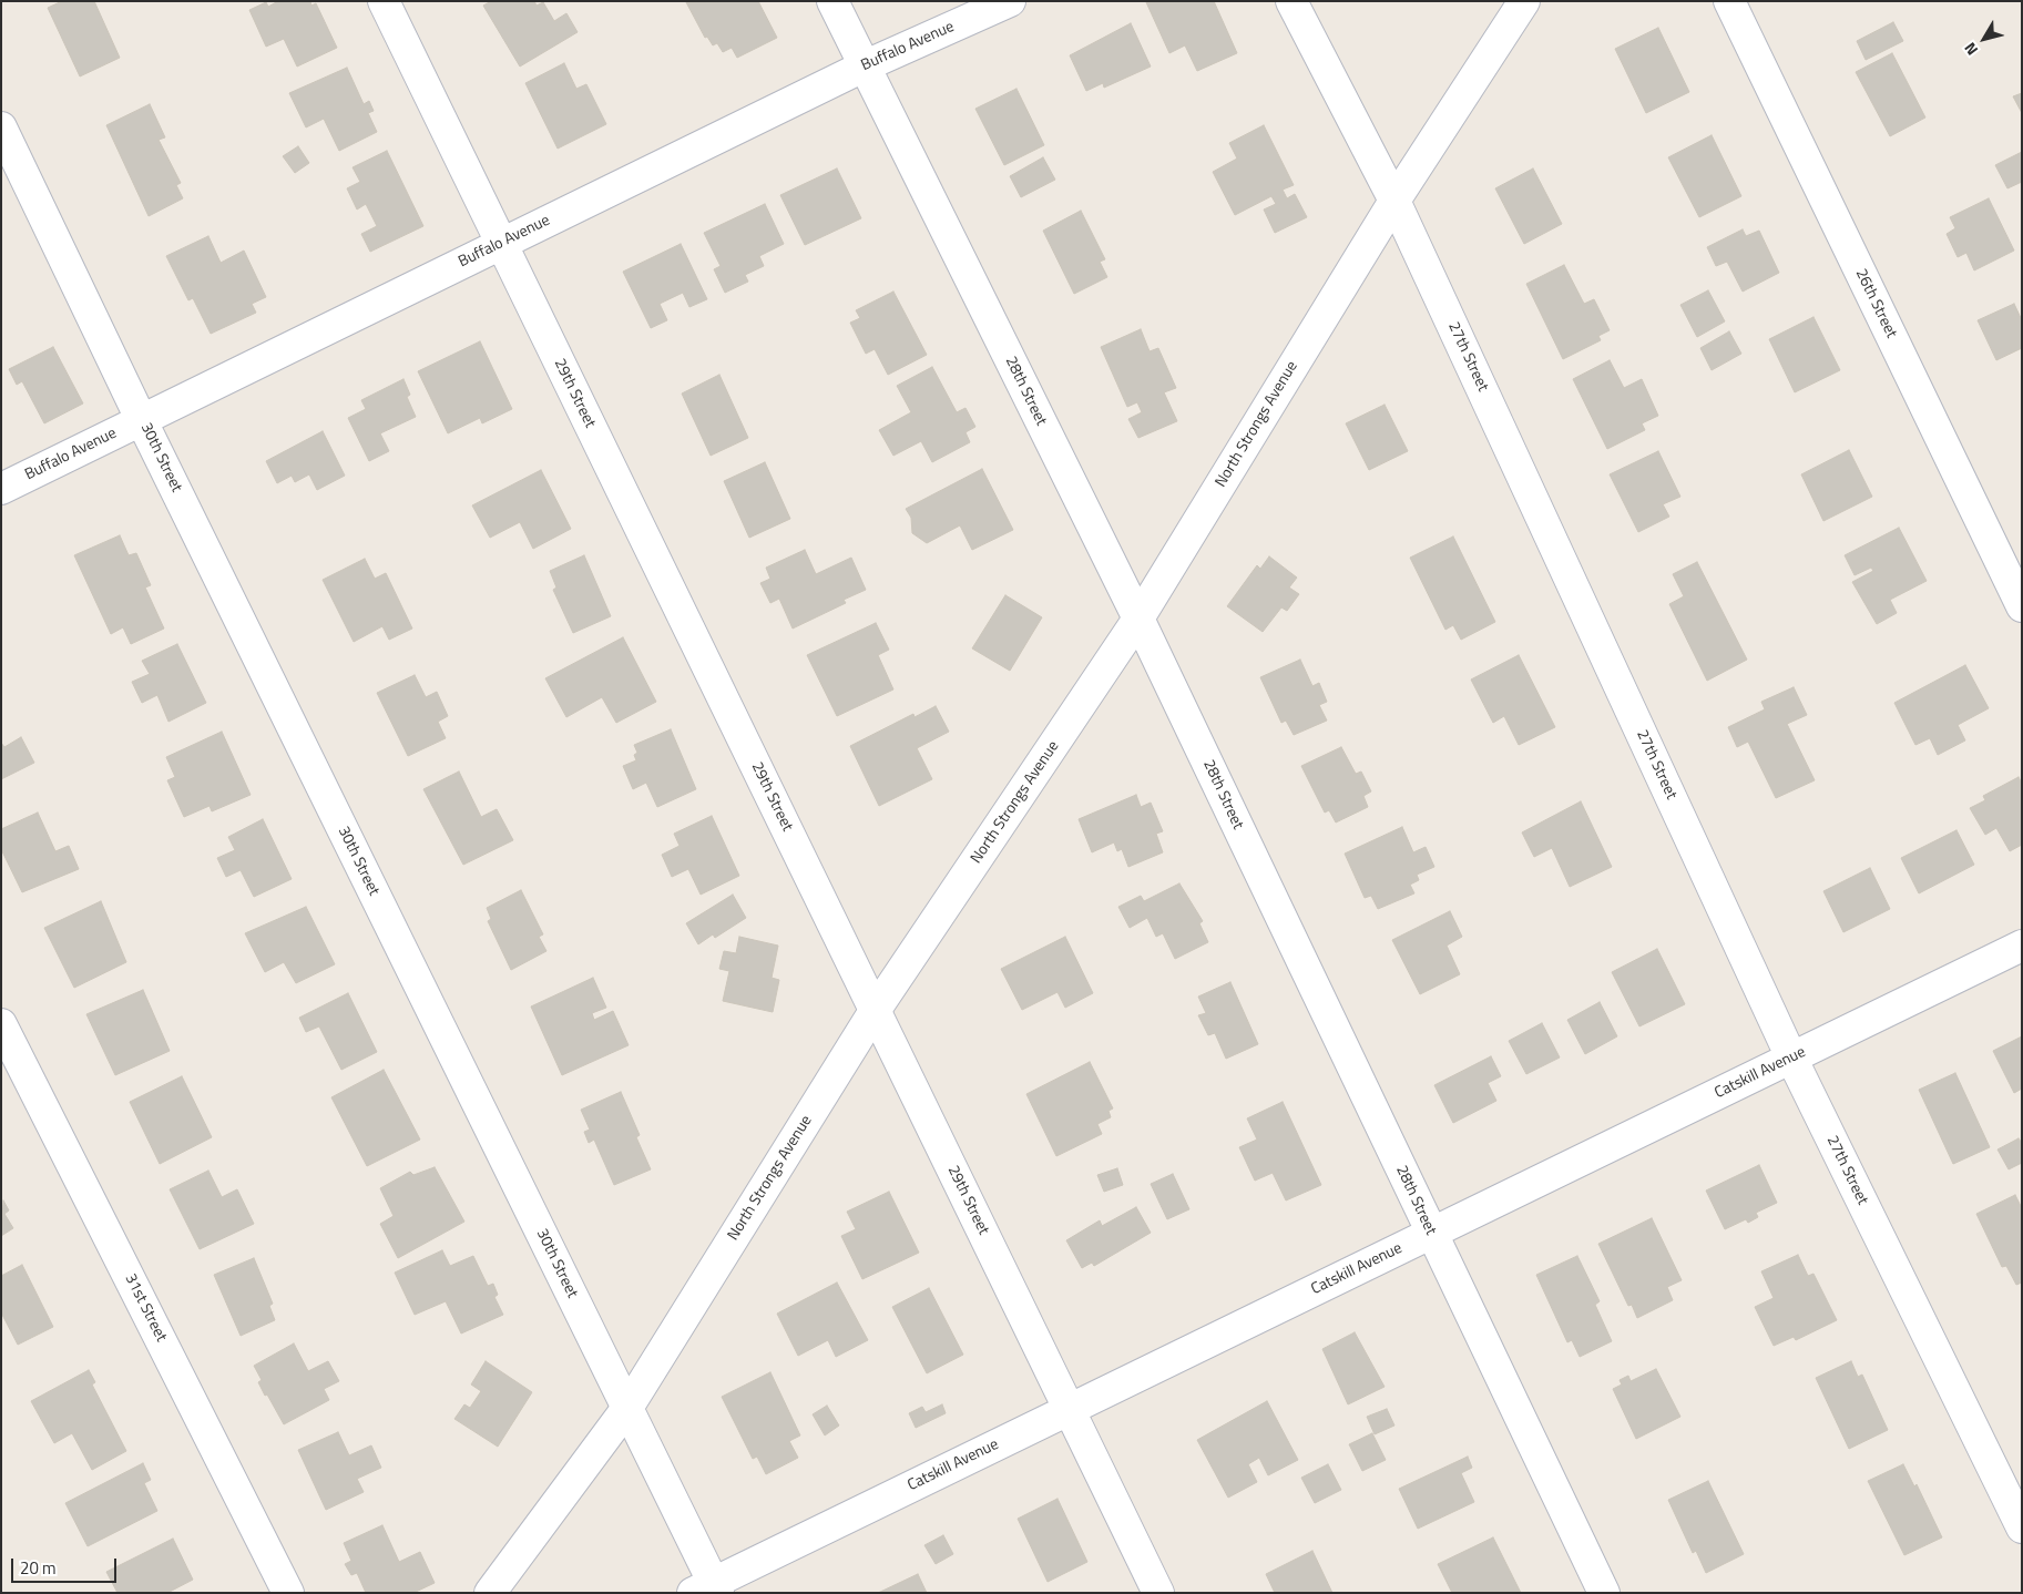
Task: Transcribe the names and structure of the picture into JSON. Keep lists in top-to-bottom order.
{
  "streets": {
    "street": [
      "Buffalo Avenue",
      "26th Street",
      "27th Street",
      "28th Street",
      "29th Street",
      "North Strongs Avenue",
      "30th Street",
      "Catskill Avenue",
      "31st Street"
    ]
  },
  "crossings": [
    ["Buffalo Avenue", "28th Street"],
    ["Buffalo Avenue", "29th Street"],
    ["Buffalo Avenue", "30th Street"],
    ["27th Street", "North Strongs Avenue"],
    ["27th Street", "Catskill Avenue"],
    ["28th Street", "North Strongs Avenue"],
    ["28th Street", "Catskill Avenue"],
    ["29th Street", "North Strongs Avenue"],
    ["29th Street", "Catskill Avenue"],
    ["North Strongs Avenue", "30th Street"],
    ["30th Street", "Catskill Avenue"]
  ],
  "scale_bar": "20 m",
  "north": "bottom left"
}
